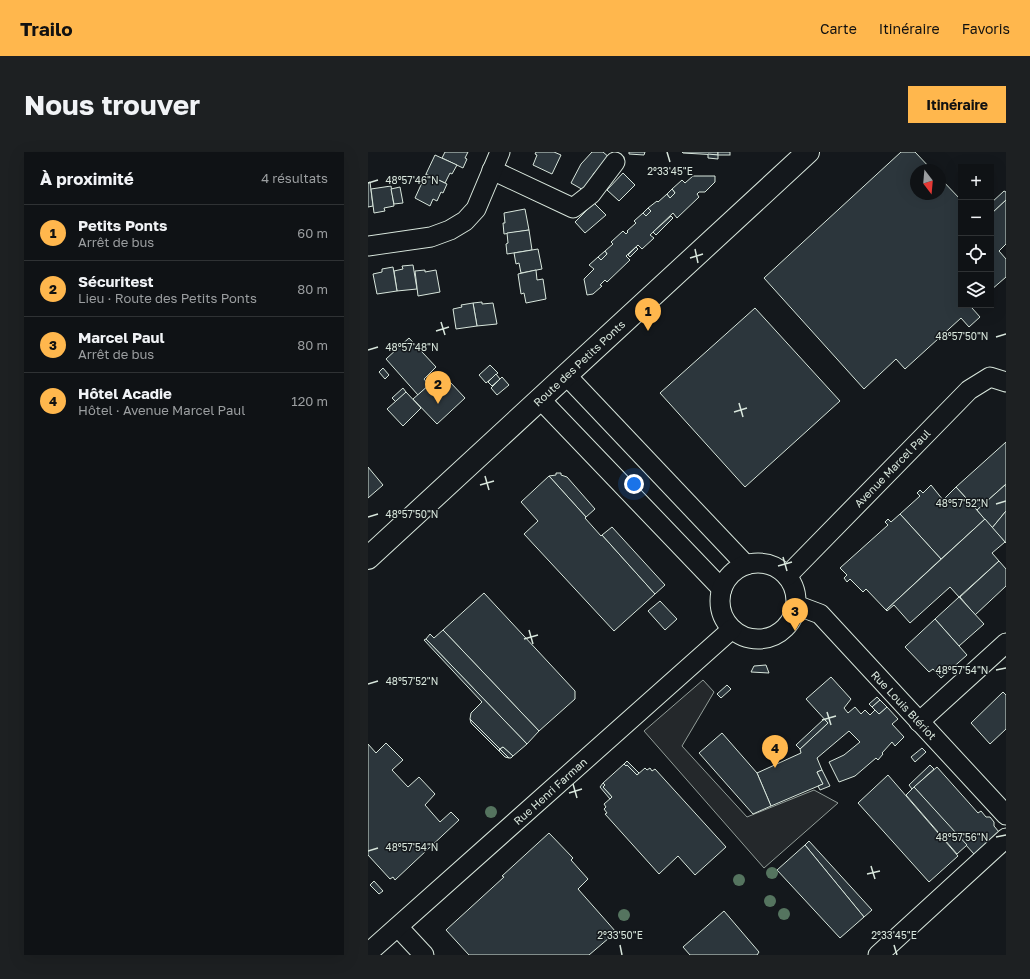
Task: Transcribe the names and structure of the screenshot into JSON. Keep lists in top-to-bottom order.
{
  "streets": {
    "main road": ["Route des Petits Ponts"],
    "street": ["Avenue Marcel Paul", "Rue Louis Blériot", "Rue Henri Farman"]
  },
  "crossings": [
    ["Avenue Marcel Paul", "Rue Louis Blériot"],
    ["Avenue Marcel Paul", "Rue Henri Farman"],
    ["Rue Louis Blériot", "Rue Henri Farman"]
  ],
  "north": "bottom",
  "page": {
    "header": "Trailo",
    "nav": ["Carte", "Itinéraire", "Favoris"],
    "buttons": "Itinéraire",
    "title": "Nous trouver",
    "heading": ["À proximité", "4 résultats"],
    "map_buttons": ["+", "−"],
    "list": [
      {
        "mark": "1",
        "name": "Petits Ponts",
        "note": "Arrêt de bus",
        "value": "60 m"
      },
      {
        "mark": "2",
        "name": "Sécuritest",
        "note": "Lieu · Route des Petits Ponts",
        "value": "80 m"
      },
      {
        "mark": "3",
        "name": "Marcel Paul",
        "note": "Arrêt de bus",
        "value": "80 m"
      },
      {
        "mark": "4",
        "name": "Hôtel Acadie",
        "note": "Hôtel · Avenue Marcel Paul",
        "value": "120 m"
      }
    ],
    "pins": [
      "1",
      "2",
      "3",
      "4"
    ]
  },
  "coordinates": [
    "2°33'45\"E",
    "48°57'46\"N",
    "48°57'50\"N",
    "48°57'48\"N",
    "48°57'52\"N",
    "48°57'54\"N",
    "48°57'56\"N",
    "2°33'50\"E"
  ]
}
